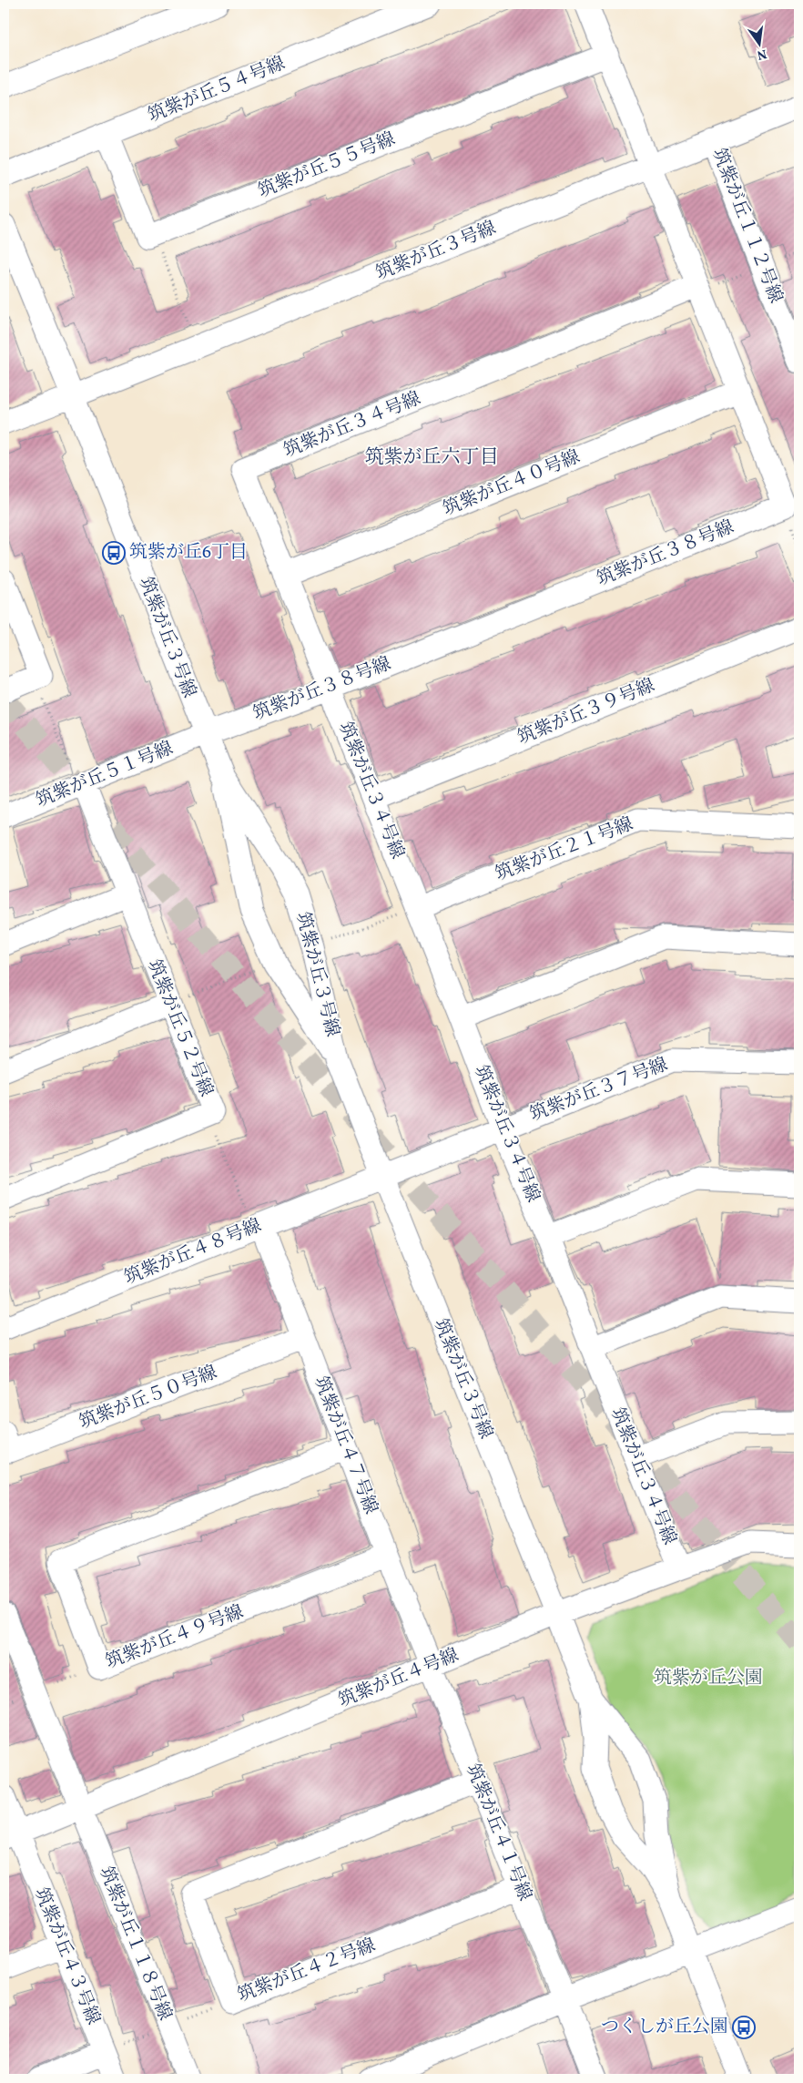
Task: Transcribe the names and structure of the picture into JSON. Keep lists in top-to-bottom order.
{
  "streets": {
    "street": [
      "筑紫が丘５４号線",
      "筑紫が丘５５号線",
      "筑紫が丘１１２号線",
      "筑紫が丘３号線",
      "筑紫が丘３４号線",
      "筑紫が丘４０号線",
      "筑紫が丘３８号線",
      "筑紫が丘３９号線",
      "筑紫が丘５１号線",
      "筑紫が丘２１号線",
      "筑紫が丘５２号線",
      "筑紫が丘３７号線",
      "筑紫が丘４８号線",
      "筑紫が丘５０号線",
      "筑紫が丘４７号線",
      "筑紫が丘４９号線",
      "筑紫が丘４号線",
      "筑紫が丘４１号線",
      "筑紫が丘１１８号線",
      "筑紫が丘４３号線",
      "筑紫が丘４２号線"
    ]
  },
  "crossings": [
    ["筑紫が丘１１２号線", "筑紫が丘３号線"],
    ["筑紫が丘３号線", "筑紫が丘３８号線"],
    ["筑紫が丘３号線", "筑紫が丘５１号線"],
    ["筑紫が丘３号線", "筑紫が丘３７号線"],
    ["筑紫が丘３号線", "筑紫が丘４８号線"],
    ["筑紫が丘３号線", "筑紫が丘４号線"],
    ["筑紫が丘３４号線", "筑紫が丘４０号線"],
    ["筑紫が丘３４号線", "筑紫が丘３８号線"],
    ["筑紫が丘３４号線", "筑紫が丘３９号線"],
    ["筑紫が丘３４号線", "筑紫が丘２１号線"],
    ["筑紫が丘３４号線", "筑紫が丘３７号線"],
    ["筑紫が丘３４号線", "筑紫が丘４号線"],
    ["筑紫が丘４０号線", "筑紫が丘３８号線"],
    ["筑紫が丘３８号線", "筑紫が丘５１号線"],
    ["筑紫が丘５１号線", "筑紫が丘５２号線"],
    ["筑紫が丘３７号線", "筑紫が丘４８号線"],
    ["筑紫が丘４８号線", "筑紫が丘４７号線"],
    ["筑紫が丘５０号線", "筑紫が丘４７号線"],
    ["筑紫が丘４７号線", "筑紫が丘４９号線"],
    ["筑紫が丘４７号線", "筑紫が丘４号線"],
    ["筑紫が丘４７号線", "筑紫が丘４１号線"],
    ["筑紫が丘４号線", "筑紫が丘４１号線"],
    ["筑紫が丘４号線", "筑紫が丘１１８号線"],
    ["筑紫が丘４号線", "筑紫が丘４３号線"],
    ["筑紫が丘４１号線", "筑紫が丘４２号線"]
  ],
  "districts": ["筑紫が丘六丁目"],
  "parks": ["筑紫が丘公園"],
  "places": {
    "bus stop": ["筑紫が丘6丁目", "つくしが丘公園"]
  },
  "north": "bottom"
}
